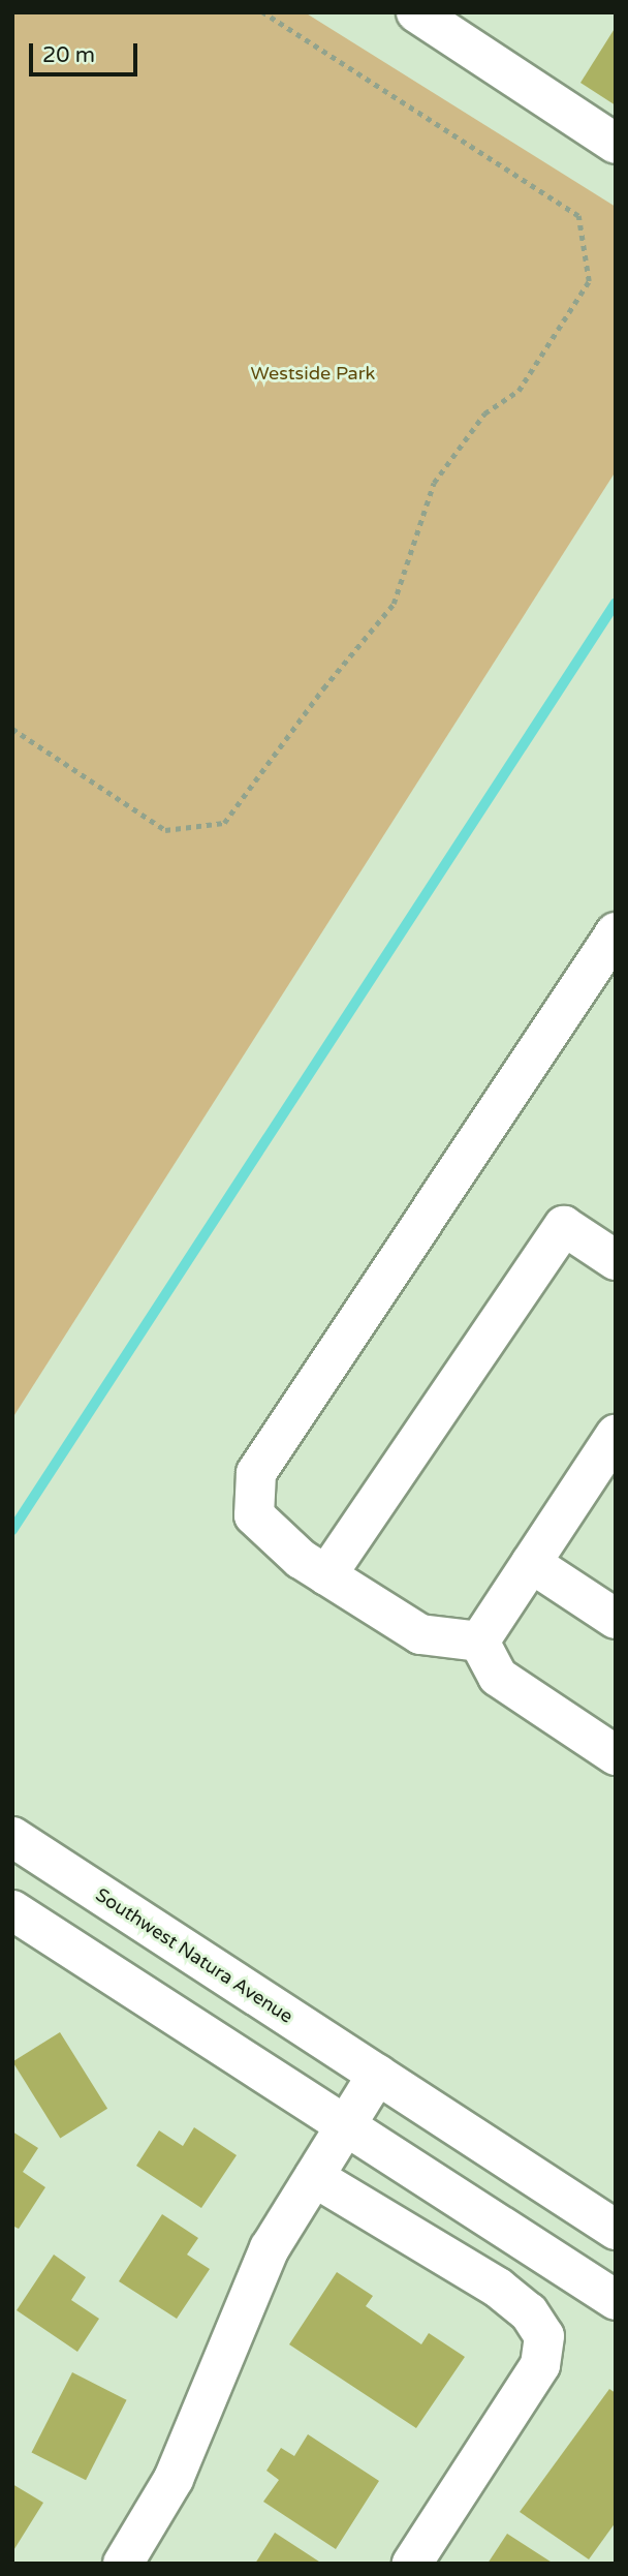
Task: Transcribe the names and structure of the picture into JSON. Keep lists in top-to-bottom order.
{
  "streets": {
    "street": ["Southwest Natura Avenue"]
  },
  "parks": ["Westside Park"],
  "scale_bar": "20 m"
}
